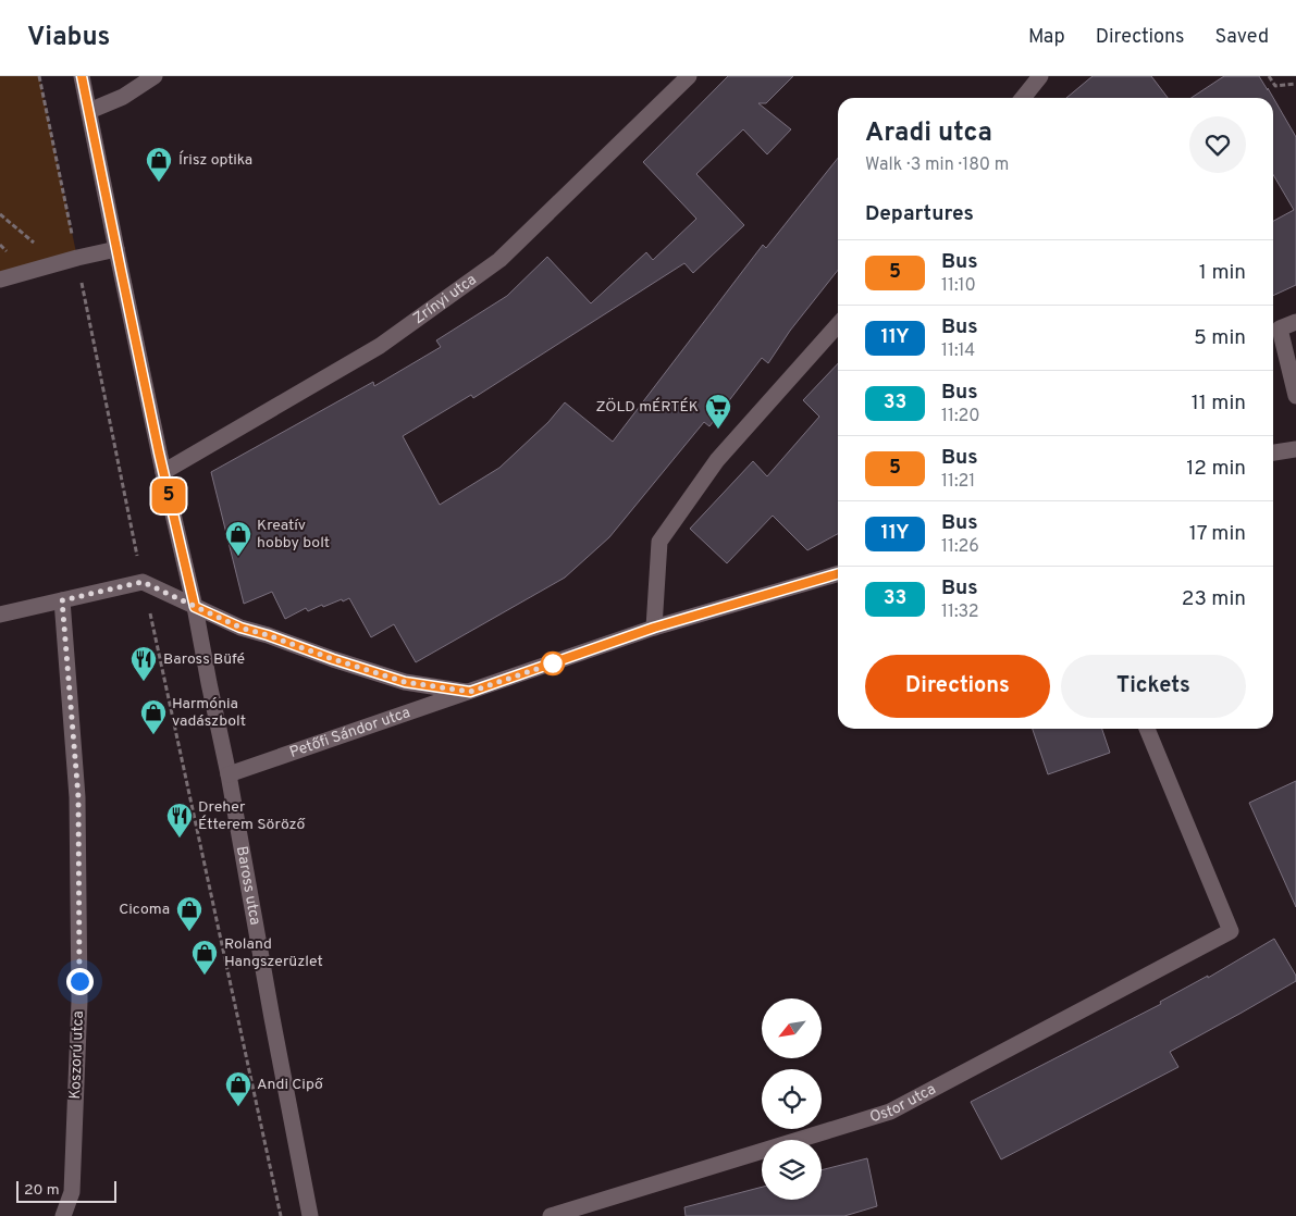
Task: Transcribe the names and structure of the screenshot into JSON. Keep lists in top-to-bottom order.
{
  "streets": {
    "street": [
      "Zrínyi utca",
      "Petőfi Sándor utca",
      "Baross utca",
      "Koszorú utca",
      "Ostor utca"
    ]
  },
  "crossings": [
    ["Zrínyi utca", "Baross utca"],
    ["Petőfi Sándor utca", "Baross utca"]
  ],
  "places": {
    "shop": [
      "Írisz optika",
      "Kreatív hobby bolt",
      "Harmónia vadászbolt",
      "Cicoma",
      "Roland Hangszerüzlet",
      "Andi Cipő"
    ],
    "supermarket": ["ZÖLD mÉRTÉK"],
    "restaurant": ["Baross Büfé", "Dreher Étterem Söröző"]
  },
  "lines": ["bus line 5"],
  "scale_bar": "20 m",
  "north": "bottom left",
  "page": {
    "header": "Viabus",
    "nav": ["Map", "Directions", "Saved"],
    "on_map": "5",
    "heading": [
      ["Aradi utca", "Walk · 3 min · 180 m"],
      "Departures"
    ],
    "list": [
      {
        "mark": "5",
        "name": "Bus",
        "note": "11:10",
        "value": "1 min"
      },
      {
        "mark": "11Y",
        "name": "Bus",
        "note": "11:14",
        "value": "5 min"
      },
      {
        "mark": "33",
        "name": "Bus",
        "note": "11:20",
        "value": "11 min"
      },
      {
        "mark": "5",
        "name": "Bus",
        "note": "11:21",
        "value": "12 min"
      },
      {
        "mark": "11Y",
        "name": "Bus",
        "note": "11:26",
        "value": "17 min"
      },
      {
        "mark": "33",
        "name": "Bus",
        "note": "11:32",
        "value": "23 min"
      }
    ],
    "buttons": ["Directions", "Tickets"],
    "scale": "20 m"
  }
}
